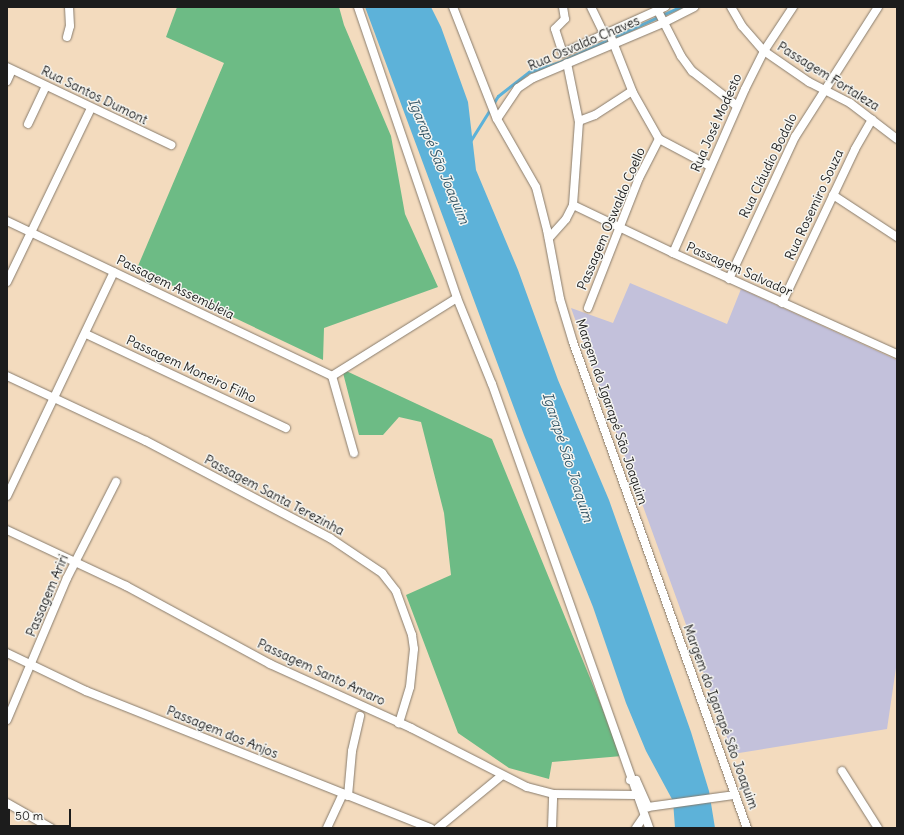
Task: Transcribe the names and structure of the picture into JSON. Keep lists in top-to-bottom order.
{
  "streets": {
    "street": [
      "Rua Osvaldo Chaves",
      "Passagem Fortaleza",
      "Rua Santos Dumont",
      "Rua José Modesto",
      "Rua Cláudio Bodalo",
      "Rua Rosemiro Souza",
      "Passagem Oswaldo Coello",
      "Passagem Salvador",
      "Passagem Assembleia",
      "Passagem Moneiro Filho",
      "Margem do Igarapé São Joaquim",
      "Passagem Santa Terezinha",
      "Passagem Ariri",
      "Passagem Santo Amaro",
      "Passagem dos Anjos"
    ]
  },
  "crossings": [
    ["Rua Osvaldo Chaves", "Margem do Igarapé São Joaquim"],
    ["Passagem Fortaleza", "Rua José Modesto"],
    ["Passagem Fortaleza", "Rua Cláudio Bodalo"],
    ["Passagem Fortaleza", "Rua Rosemiro Souza"],
    ["Rua José Modesto", "Passagem Salvador"],
    ["Rua Cláudio Bodalo", "Passagem Salvador"],
    ["Rua Rosemiro Souza", "Passagem Salvador"],
    ["Passagem Oswaldo Coello", "Passagem Salvador"],
    ["Passagem Santa Terezinha", "Passagem Santo Amaro"],
    ["Passagem Ariri", "Passagem Santo Amaro"],
    ["Passagem Ariri", "Passagem dos Anjos"]
  ],
  "water": ["Igarapé São Joaquim"],
  "scale_bar": "50 m"
}
